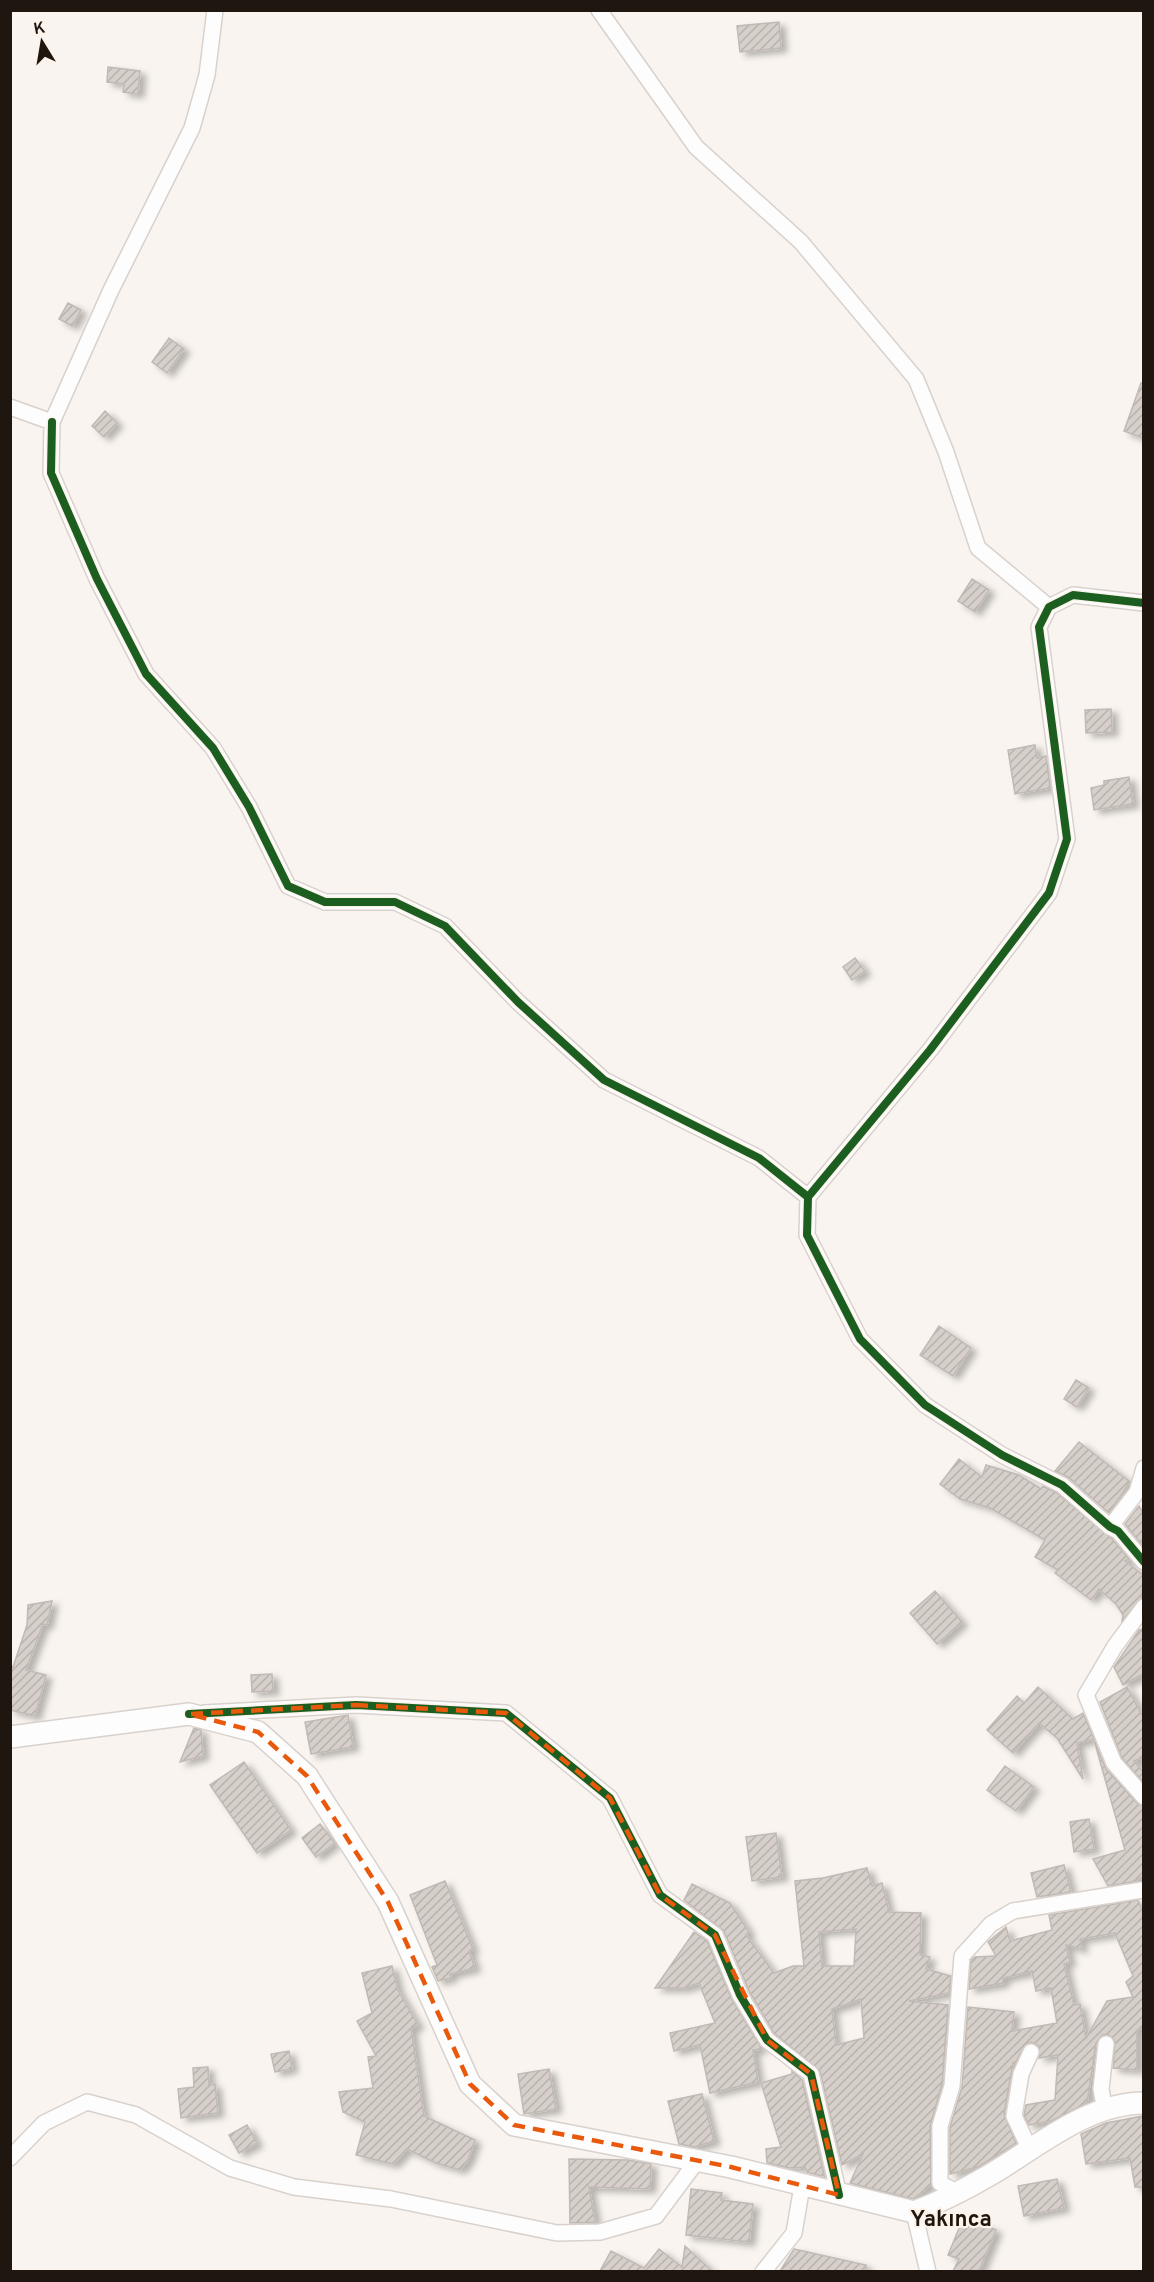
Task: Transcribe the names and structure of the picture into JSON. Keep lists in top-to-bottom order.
{
  "districts": ["Yakınca"],
  "north": "top"
}
